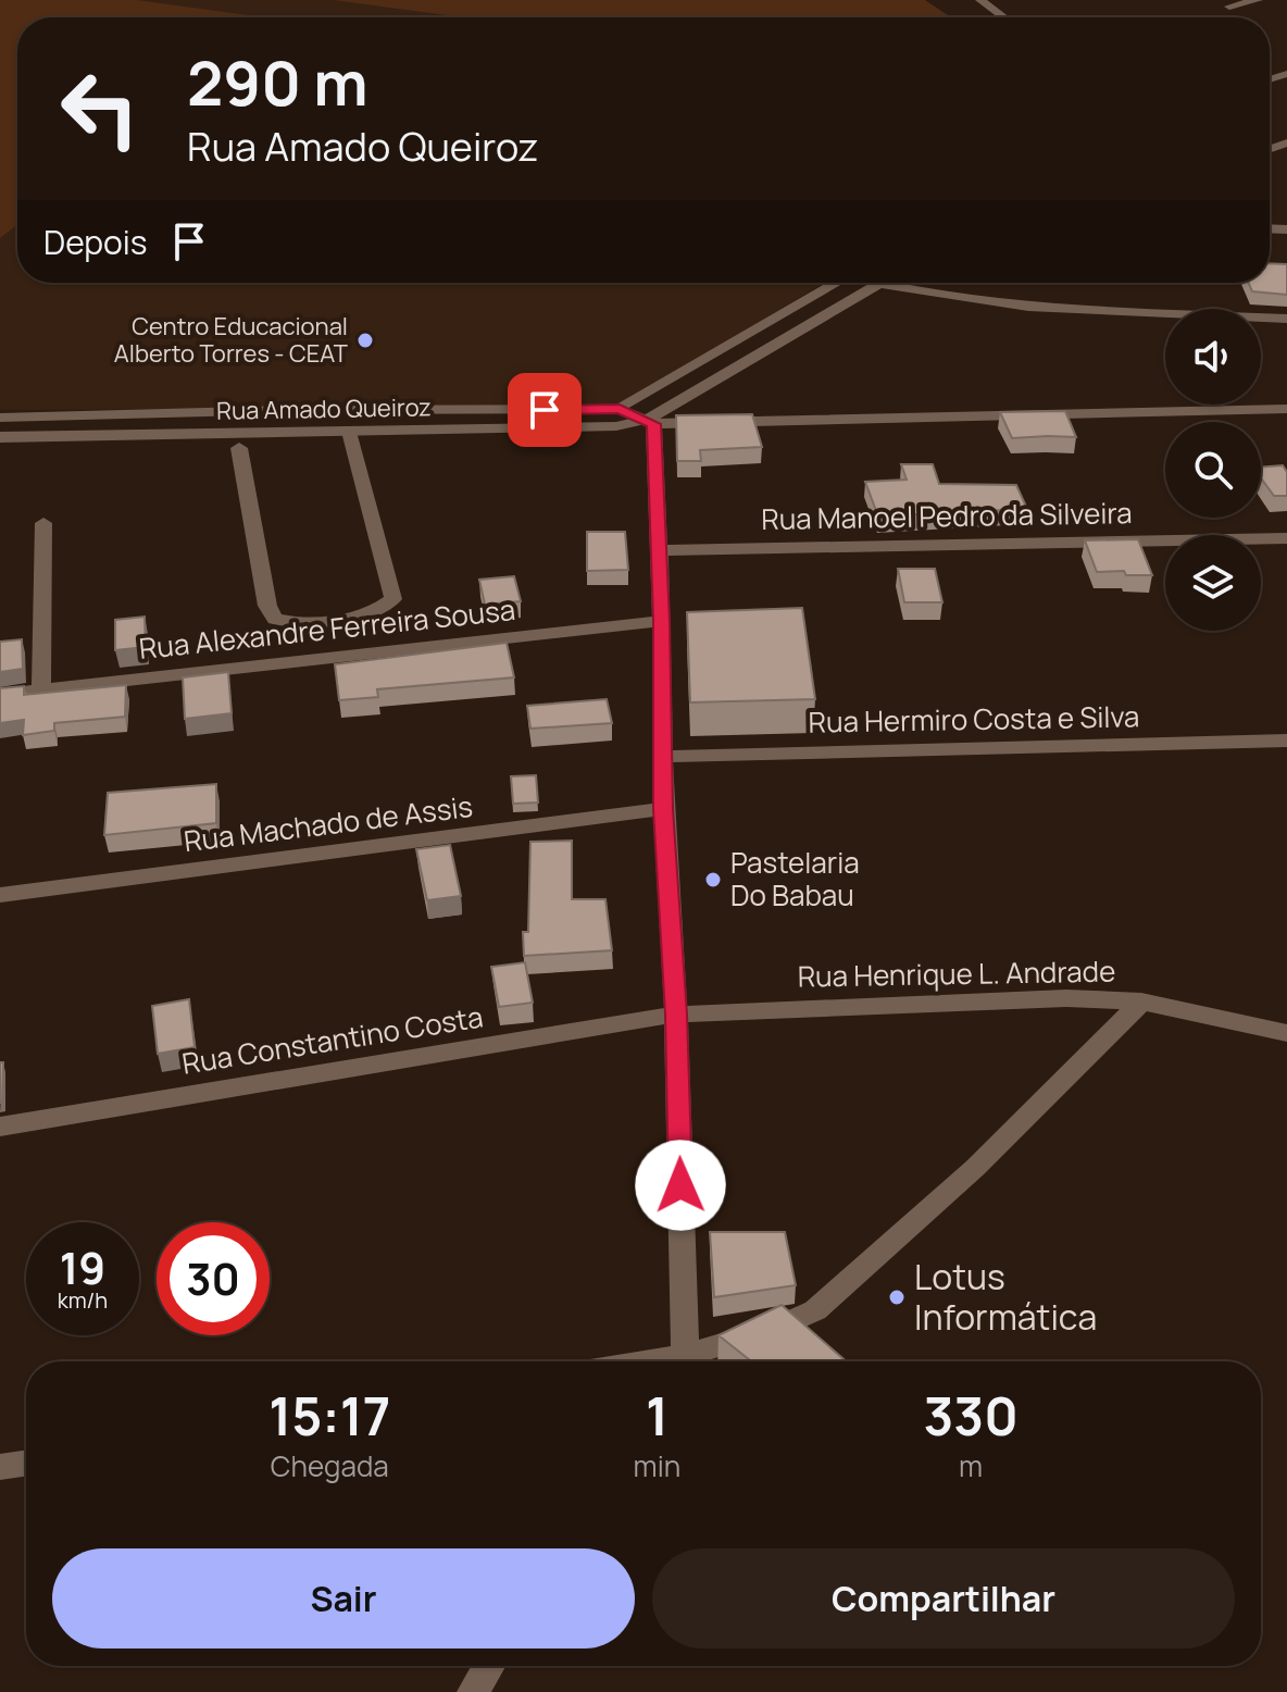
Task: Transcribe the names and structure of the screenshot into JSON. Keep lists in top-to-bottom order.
{
  "streets": {
    "street": [
      "Rua Amado Queiroz",
      "Rua Manoel Pedro da Silveira",
      "Rua Alexandre Ferreira Sousa",
      "Rua Hermiro Costa e Silva",
      "Rua Machado de Assis",
      "Rua Henrique L. Andrade",
      "Rua Constantino Costa"
    ]
  },
  "crossings": [
    ["Rua Henrique L. Andrade", "Rua Constantino Costa"]
  ],
  "places": ["Centro Educacional Alberto Torres - CEAT", "Pastelaria Do Babau", "Lotus Informática"],
  "page": {
    "turn": ["290 m", "Rua Amado Queiroz"],
    "then": "Depois",
    "speed": "19 km/h",
    "limit": "30",
    "eta": [
      "15:17",
      "Chegada",
      "1",
      "min",
      "330",
      "m"
    ],
    "buttons": ["Sair", "Compartilhar"]
  }
}
